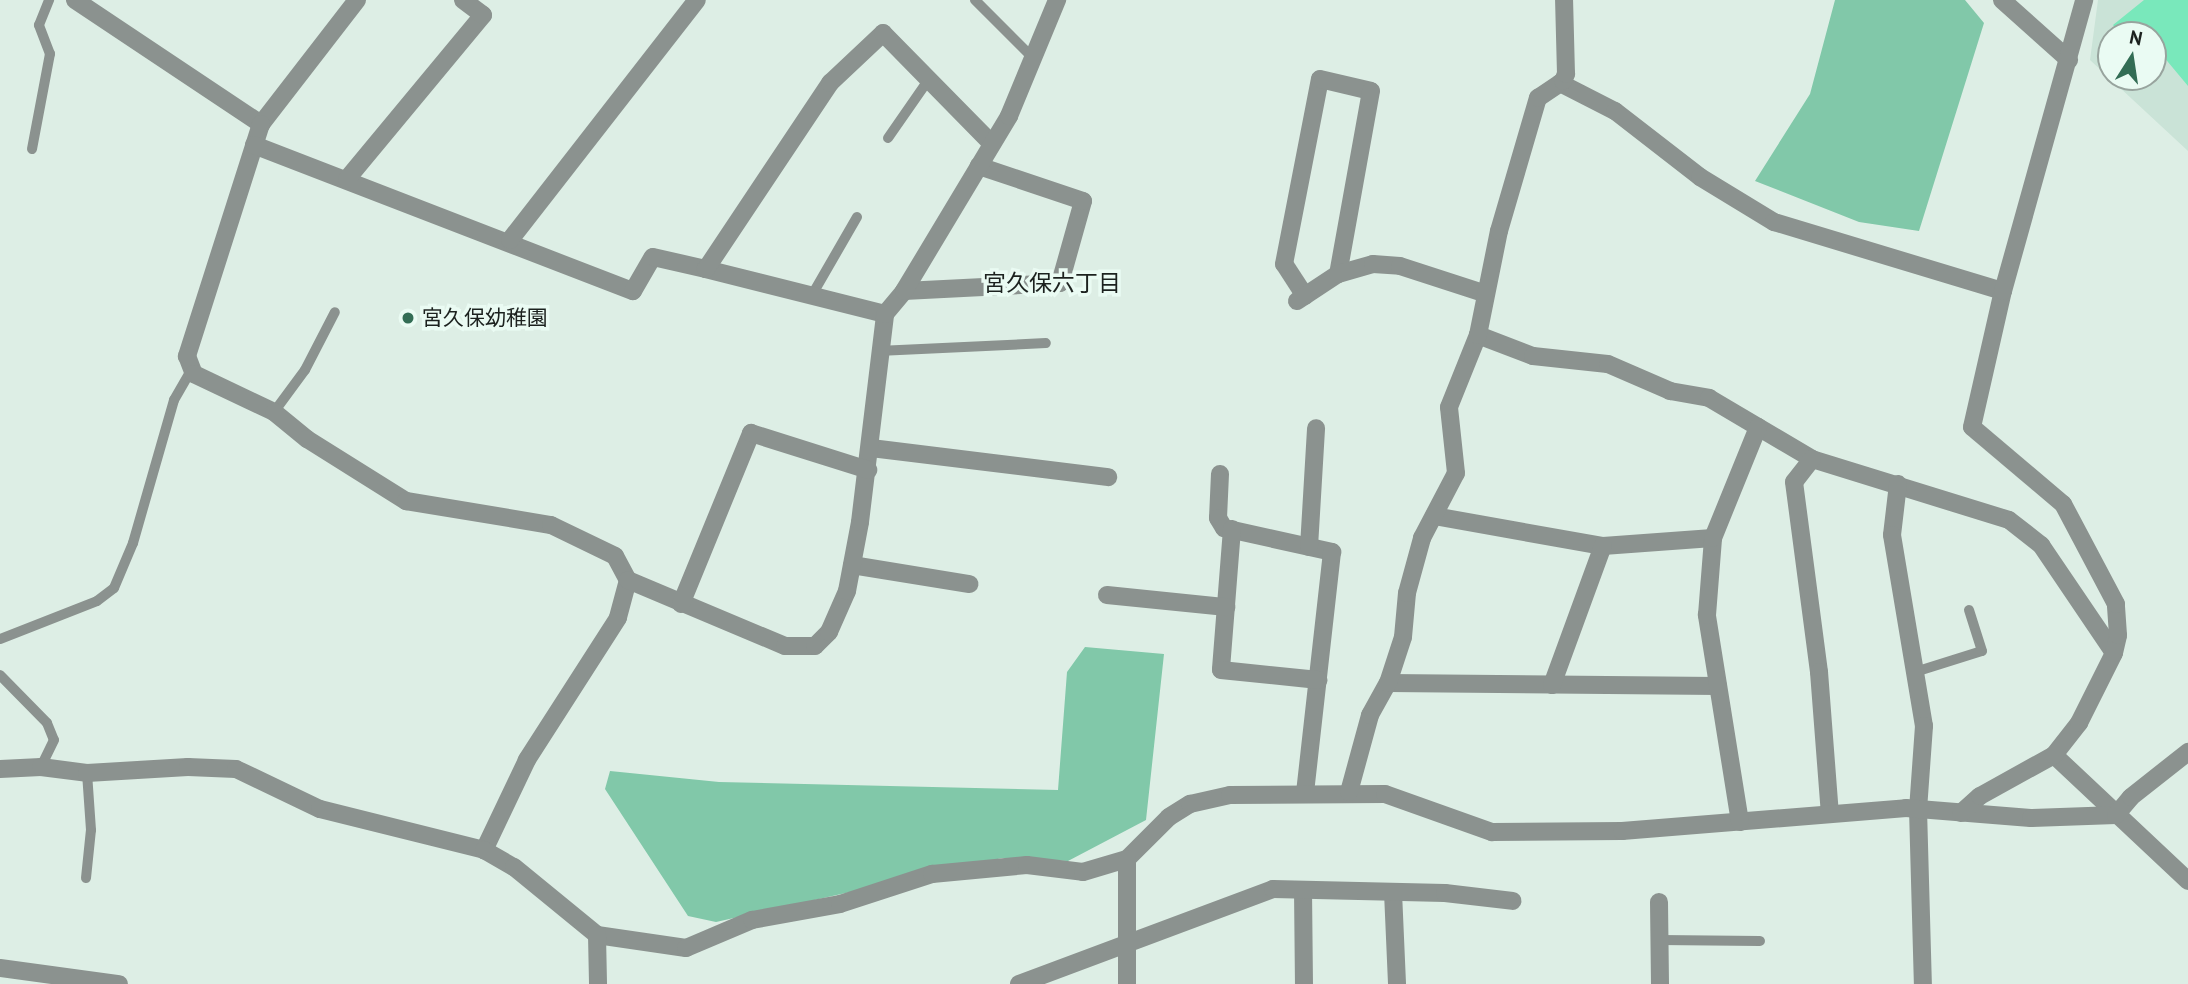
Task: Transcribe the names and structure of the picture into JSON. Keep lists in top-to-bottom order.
{
  "districts": ["宮久保六丁目"],
  "places": ["宮久保幼稚園"],
  "north": "top"
}
